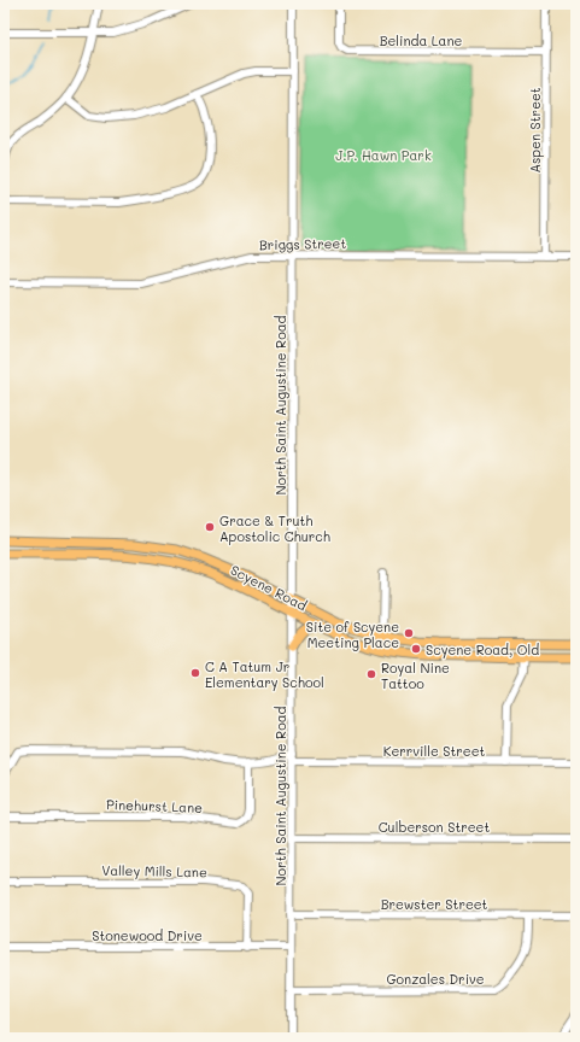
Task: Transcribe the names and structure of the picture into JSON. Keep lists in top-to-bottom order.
{
  "streets": {
    "main road": ["Scyene Road"],
    "street": [
      "Belinda Lane",
      "Aspen Street",
      "Briggs Street",
      "North Saint Augustine Road",
      "Kerrville Street",
      "Pinehurst Lane",
      "Culberson Street",
      "Valley Mills Lane",
      "Brewster Street",
      "Stonewood Drive",
      "Gonzales Drive"
    ]
  },
  "crossings": [
    ["Belinda Lane", "Aspen Street"],
    ["Aspen Street", "Briggs Street"],
    ["Briggs Street", "North Saint Augustine Road"],
    ["North Saint Augustine Road", "Scyene Road"],
    ["North Saint Augustine Road", "Kerrville Street"],
    ["North Saint Augustine Road", "Culberson Street"],
    ["North Saint Augustine Road", "Brewster Street"],
    ["North Saint Augustine Road", "Stonewood Drive"],
    ["North Saint Augustine Road", "Gonzales Drive"],
    ["Kerrville Street", "Pinehurst Lane"],
    ["Valley Mills Lane", "Stonewood Drive"],
    ["Brewster Street", "Gonzales Drive"]
  ],
  "parks": ["J.P. Hawn Park"],
  "places": [
    "Grace & Truth Apostolic Church",
    "Site of Scyene Meeting Place",
    "Scyene Road, Old",
    "C A Tatum Jr Elementary School",
    "Royal Nine Tattoo"
  ]
}
